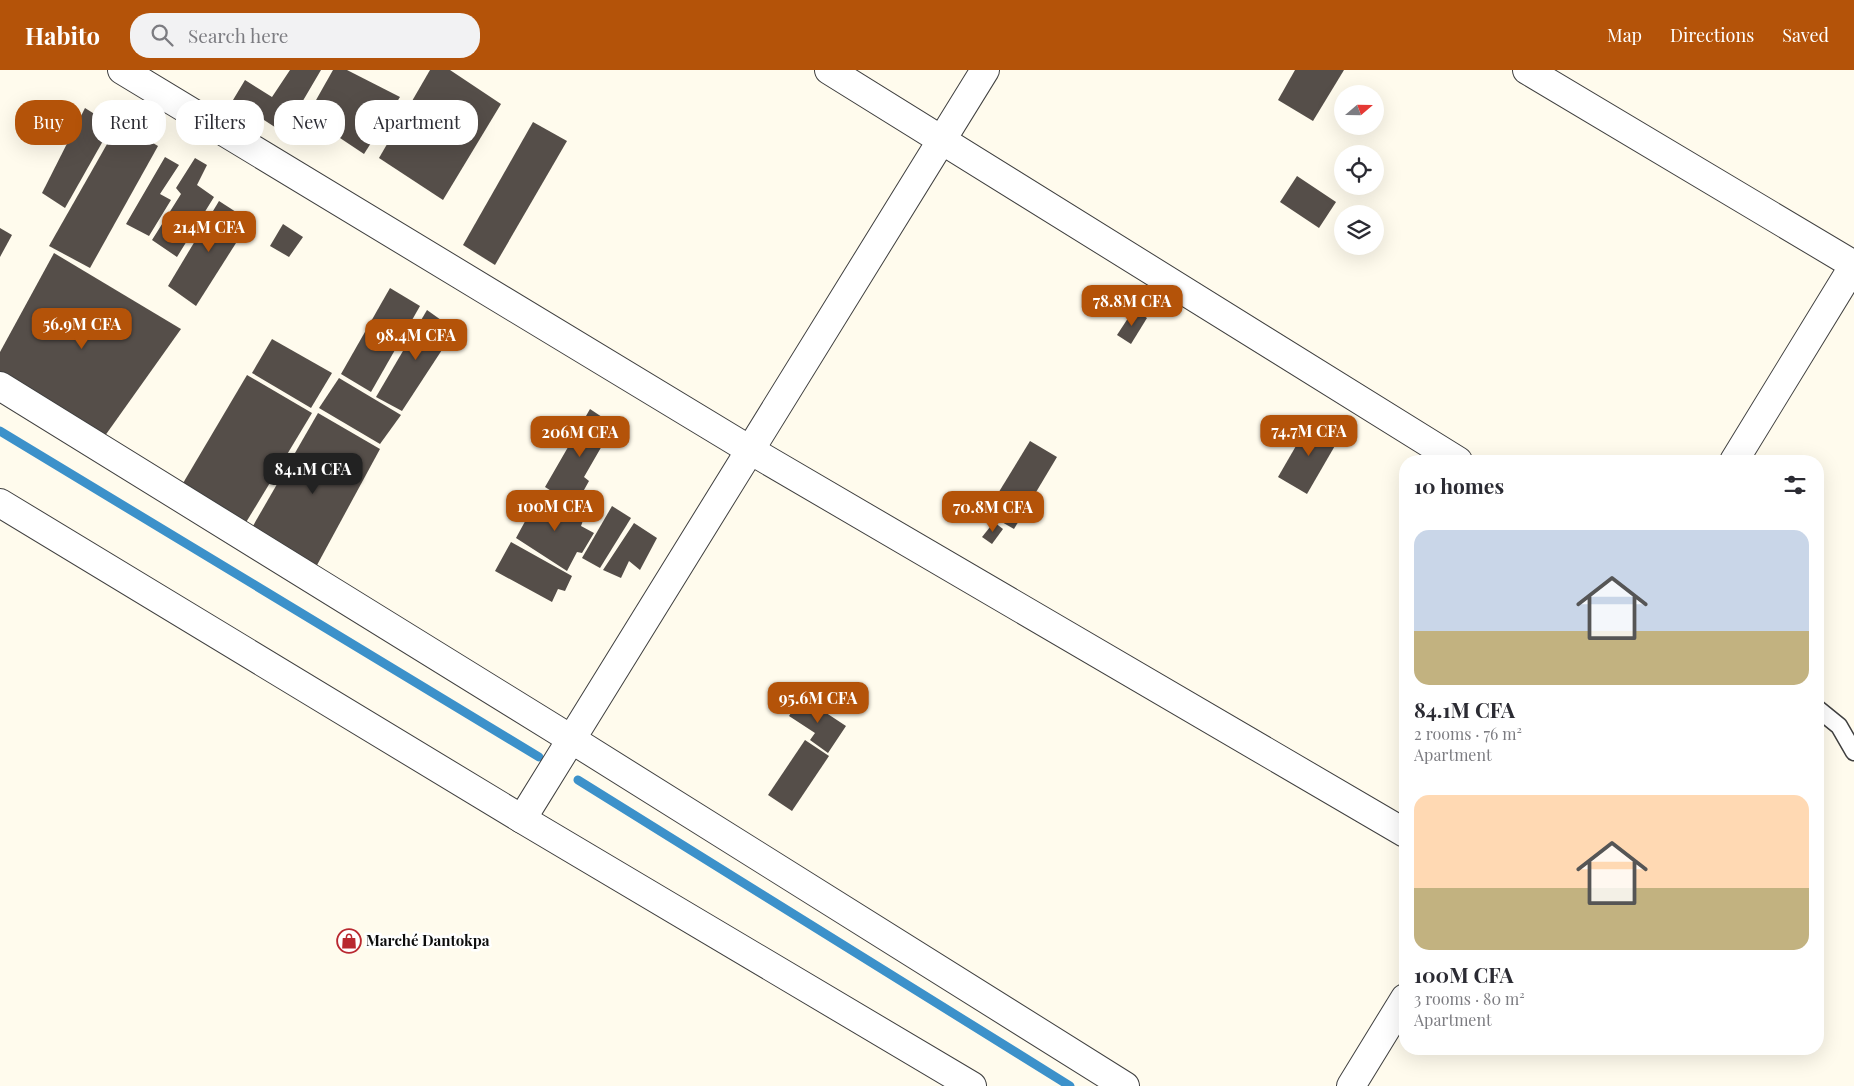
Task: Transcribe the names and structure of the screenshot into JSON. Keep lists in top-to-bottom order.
{
  "places": {
    "shop": ["Marché Dantokpa"]
  },
  "north": "right",
  "page": {
    "header": "Habito",
    "search": "Search here",
    "nav": ["Map", "Directions", "Saved"],
    "chip": [
      "Buy",
      "Rent",
      "Filters",
      "New",
      "Apartment"
    ],
    "price": [
      "214M CFA",
      "78.8M CFA",
      "56.9M CFA",
      "98.4M CFA",
      "74.7M CFA",
      "206M CFA",
      "84.1M CFA",
      "100M CFA",
      "70.8M CFA",
      "95.6M CFA"
    ],
    "heading": "10 homes",
    "list": [
      {
        "name": "84.1M CFA",
        "note": "2 rooms · 76 m² · Apartment"
      },
      {
        "name": "100M CFA",
        "note": "3 rooms · 80 m² · Apartment"
      }
    ]
  }
}
